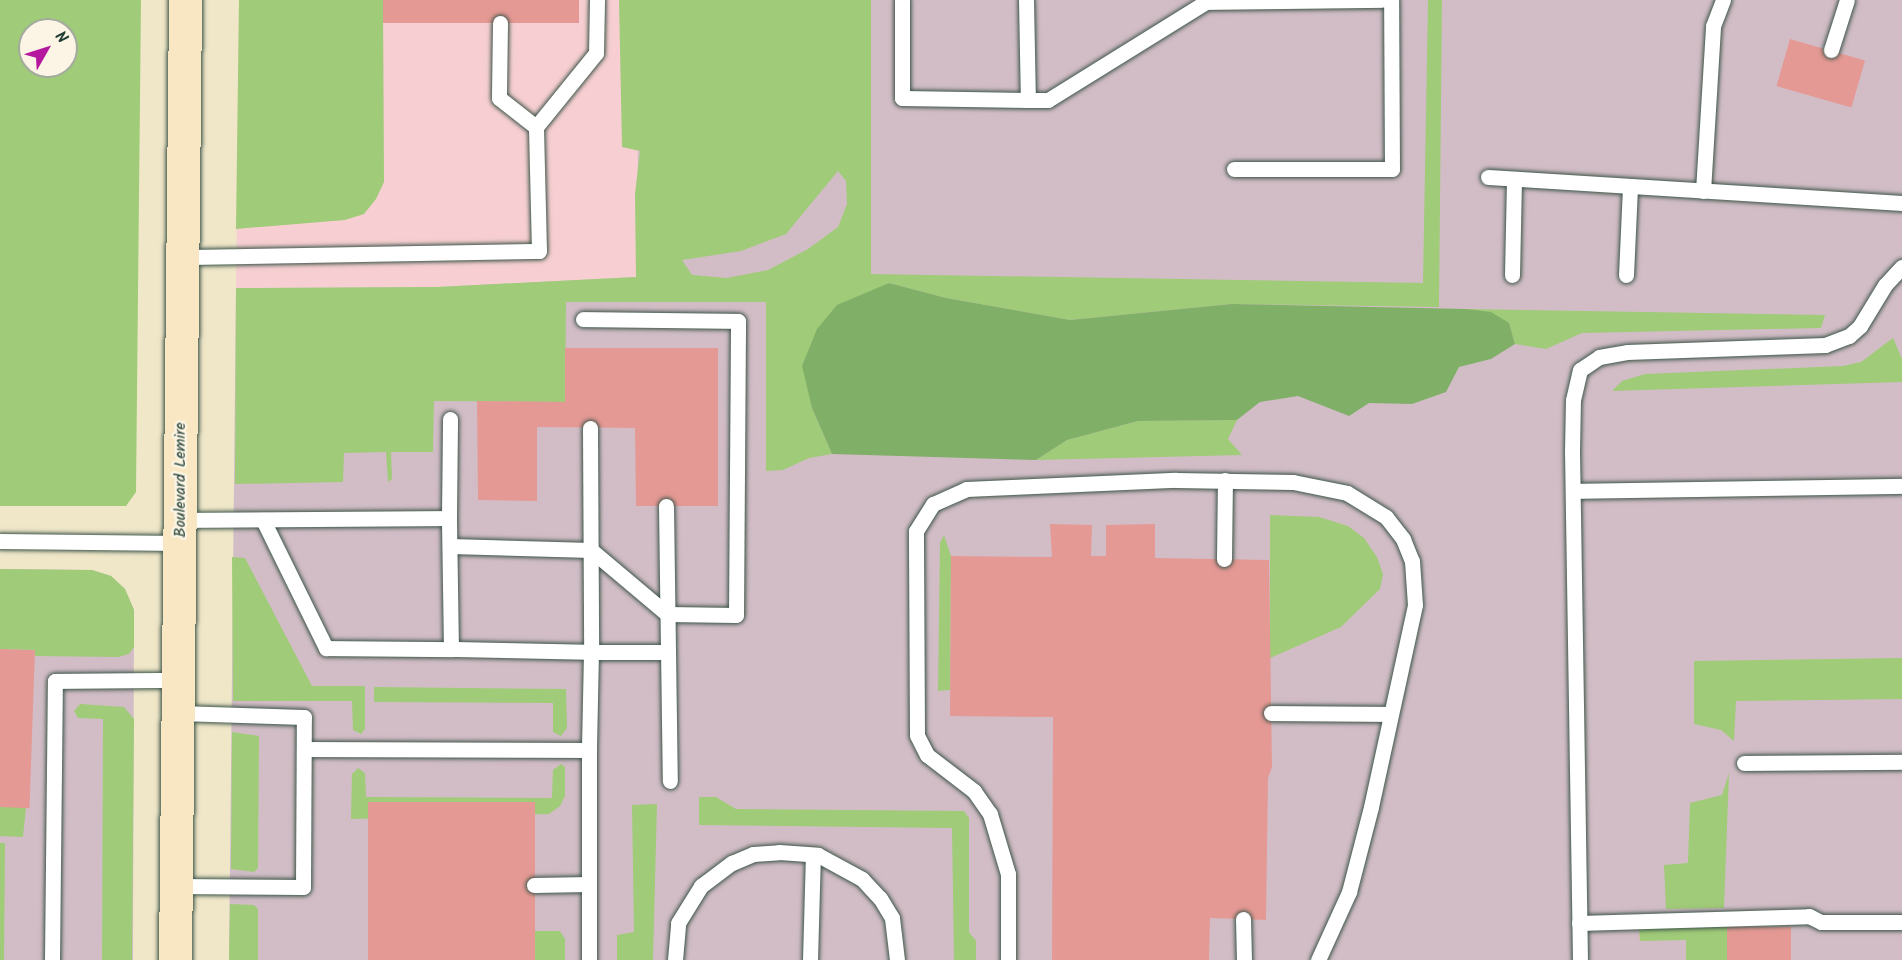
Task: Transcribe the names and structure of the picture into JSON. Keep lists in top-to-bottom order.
{
  "streets": {
    "main road": ["Boulevard Lemire"]
  },
  "north": "top right"
}
